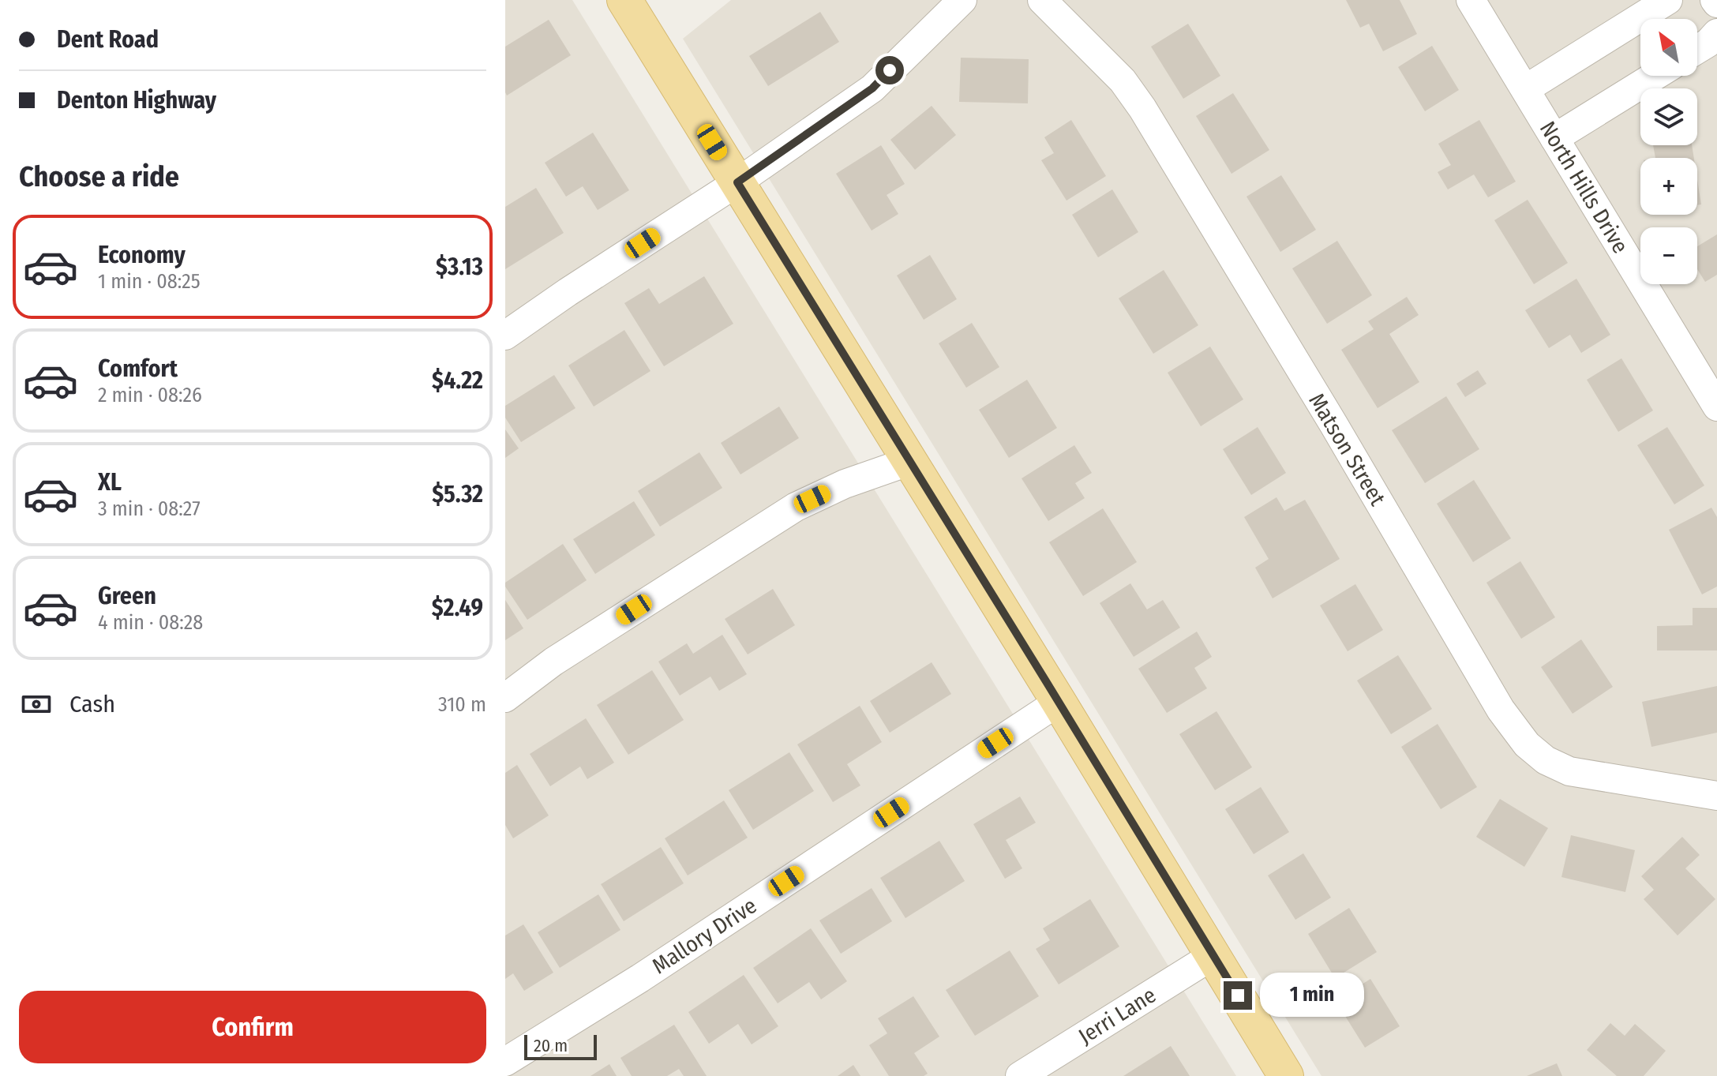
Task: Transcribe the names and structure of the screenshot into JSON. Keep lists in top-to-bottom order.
{
  "streets": {
    "street": [
      "North Hills Drive",
      "Matson Street",
      "Mallory Drive",
      "Jerri Lane"
    ]
  },
  "scale_bar": "20 m",
  "north": "top left",
  "page": {
    "banner": ["Dent Road", "Denton Highway"],
    "map_buttons": ["+", "−"],
    "heading": "Choose a ride",
    "list": [
      {
        "name": "Economy",
        "note": "1 min · 08:25",
        "value": "$3.13"
      },
      {
        "name": "Comfort",
        "note": "2 min · 08:26",
        "value": "$4.22"
      },
      {
        "name": "XL",
        "note": "3 min · 08:27",
        "value": "$5.32"
      },
      {
        "name": "Green",
        "note": "4 min · 08:28",
        "value": "$2.49"
      }
    ],
    "pay": ["Cash", "310 m"],
    "bubble": "1 min",
    "buttons": "Confirm",
    "scale": "20 m"
  }
}
